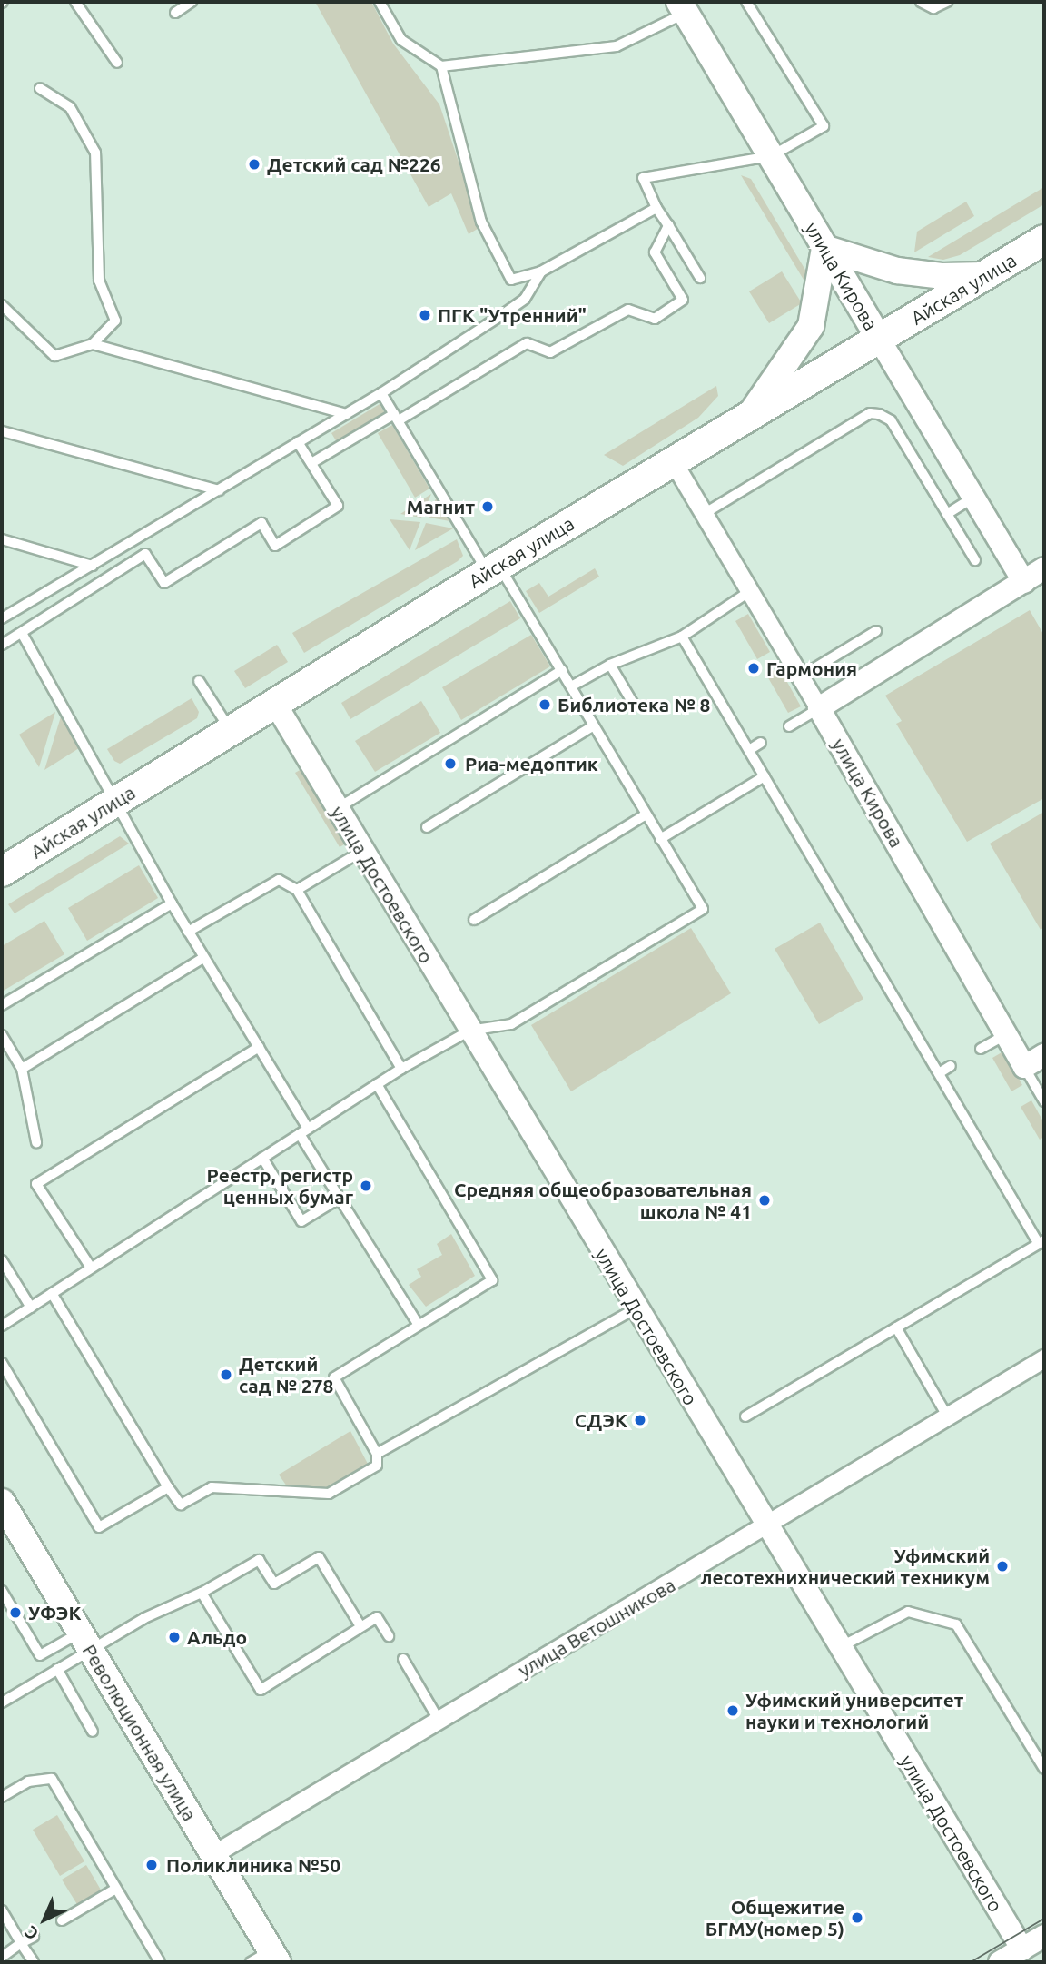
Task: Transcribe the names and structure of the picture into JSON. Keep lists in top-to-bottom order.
{
  "streets": {
    "main road": ["улица Кирова", "Айская улица", "Революционная улица"],
    "street": ["улица Достоевского", "улица Ветошникова"]
  },
  "crossings": [
    ["улица Кирова", "Айская улица"],
    ["Айская улица", "улица Достоевского"],
    ["улица Достоевского", "улица Ветошникова"],
    ["улица Ветошникова", "Революционная улица"]
  ],
  "places": [
    "Детский сад №226",
    "ПГК \"Утренний\"",
    "Магнит",
    "Гармония",
    "Библиотека № 8",
    "Риа-медоптик",
    "Реестр, регистр ценных бумаг",
    "Средняя общеобразовательная школа № 41",
    "Детский сад № 278",
    "СДЭК",
    "Уфимский лесотехнихнический техникум",
    "УФЭК",
    "Альдо",
    "Уфимский университет науки и технологий",
    "Поликлиника №50",
    "Общежитие БГМУ(номер 5)"
  ],
  "north": "bottom left"
}
